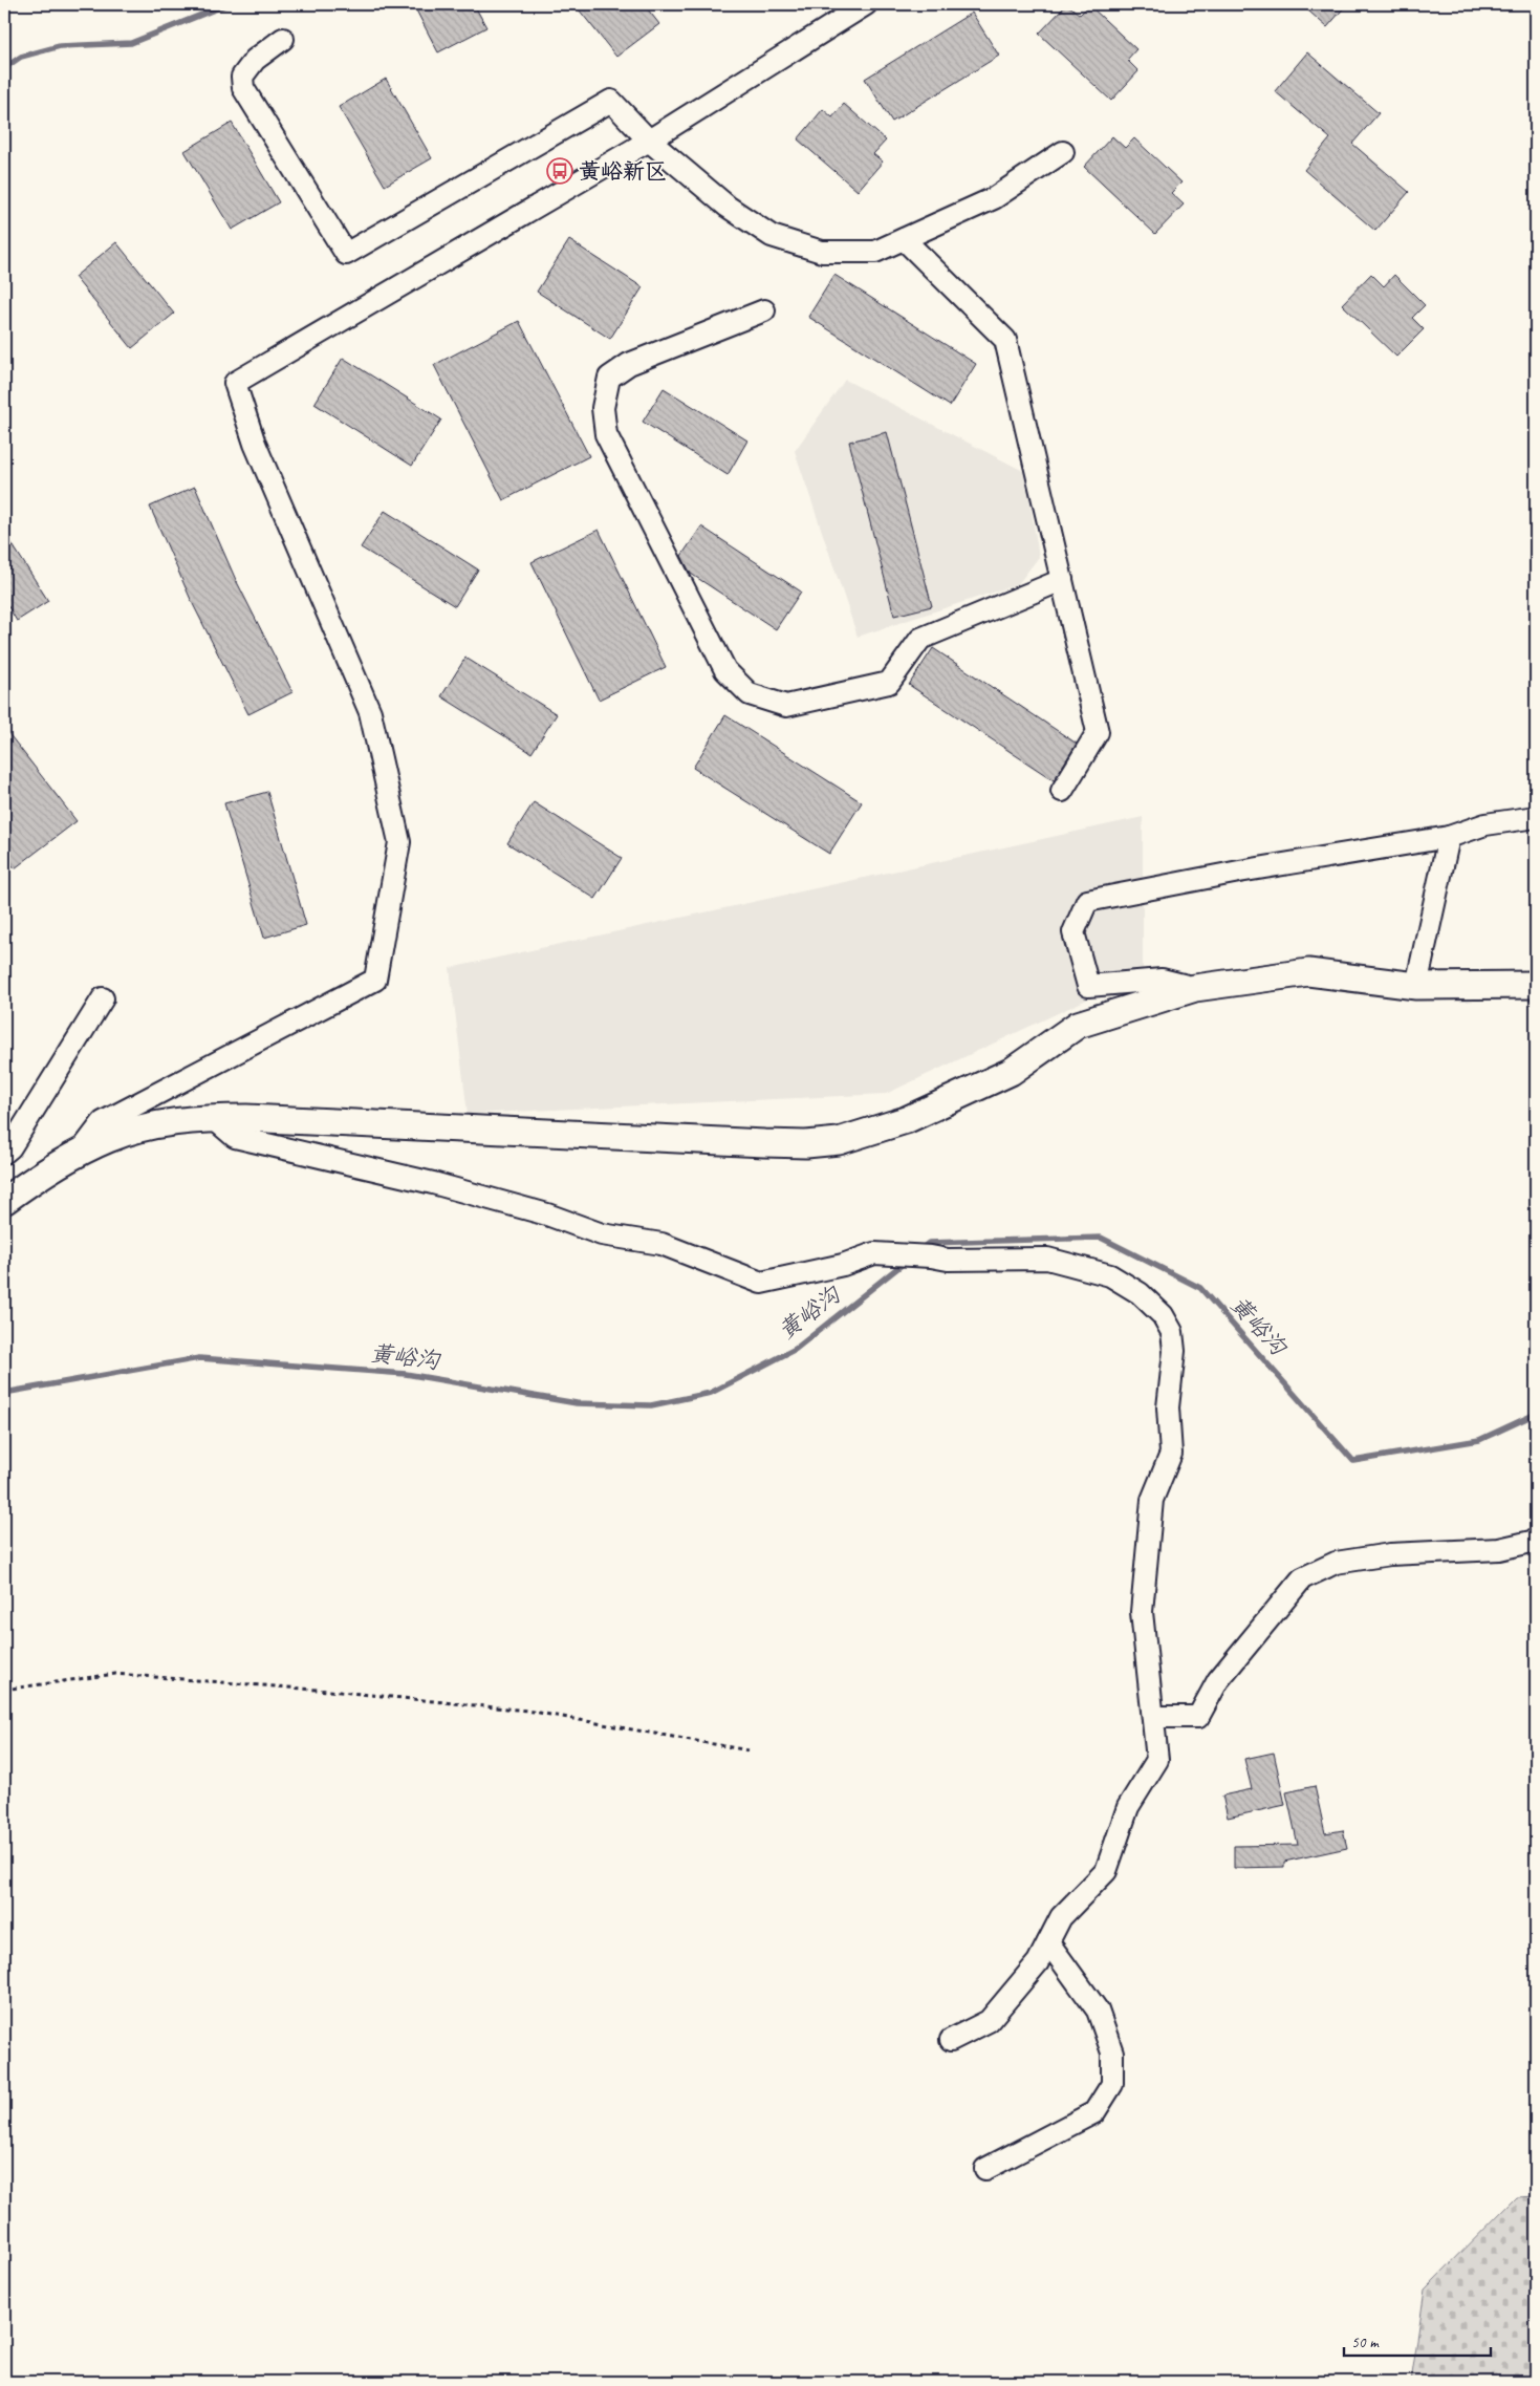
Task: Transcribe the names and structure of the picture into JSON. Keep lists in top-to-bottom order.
{
  "water": ["黄峪沟"],
  "places": {
    "bus stop": ["黄峪新区"]
  },
  "scale_bar": "50 m"
}
